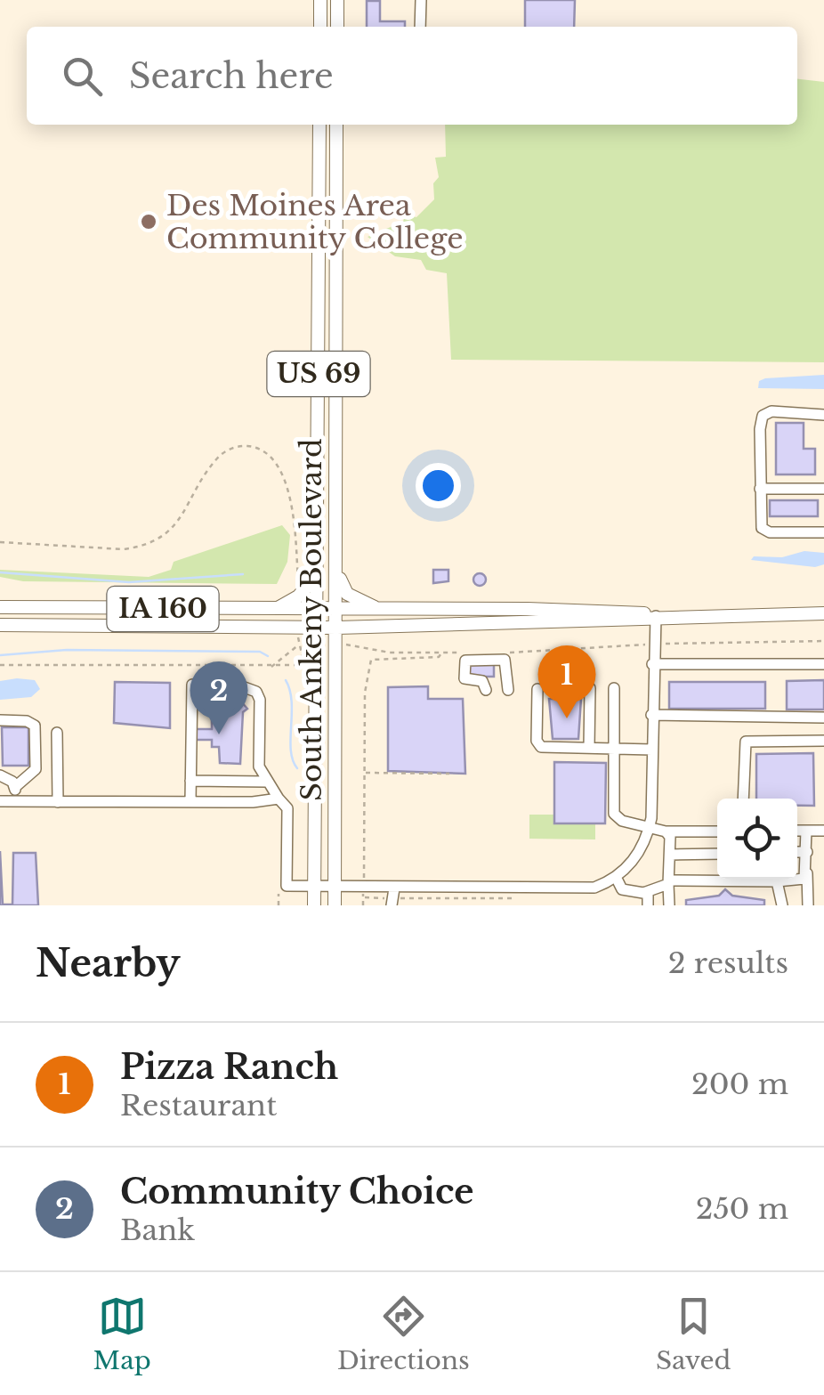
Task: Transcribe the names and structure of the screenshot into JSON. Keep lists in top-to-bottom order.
{
  "streets": {
    "main road": ["US 69", "IA 160", "South Ankeny Boulevard"]
  },
  "crossings": [
    ["IA 160", "South Ankeny Boulevard"]
  ],
  "places": ["Des Moines Area Community College"],
  "page": {
    "search": "Search here",
    "pins": ["1", "2"],
    "heading": ["Nearby", "2 results"],
    "list": [
      {
        "mark": "1",
        "name": "Pizza Ranch",
        "note": "Restaurant",
        "value": "200 m"
      },
      {
        "mark": "2",
        "name": "Community Choice",
        "note": "Bank",
        "value": "250 m"
      }
    ],
    "nav": ["Map", "Directions", "Saved"]
  }
}
